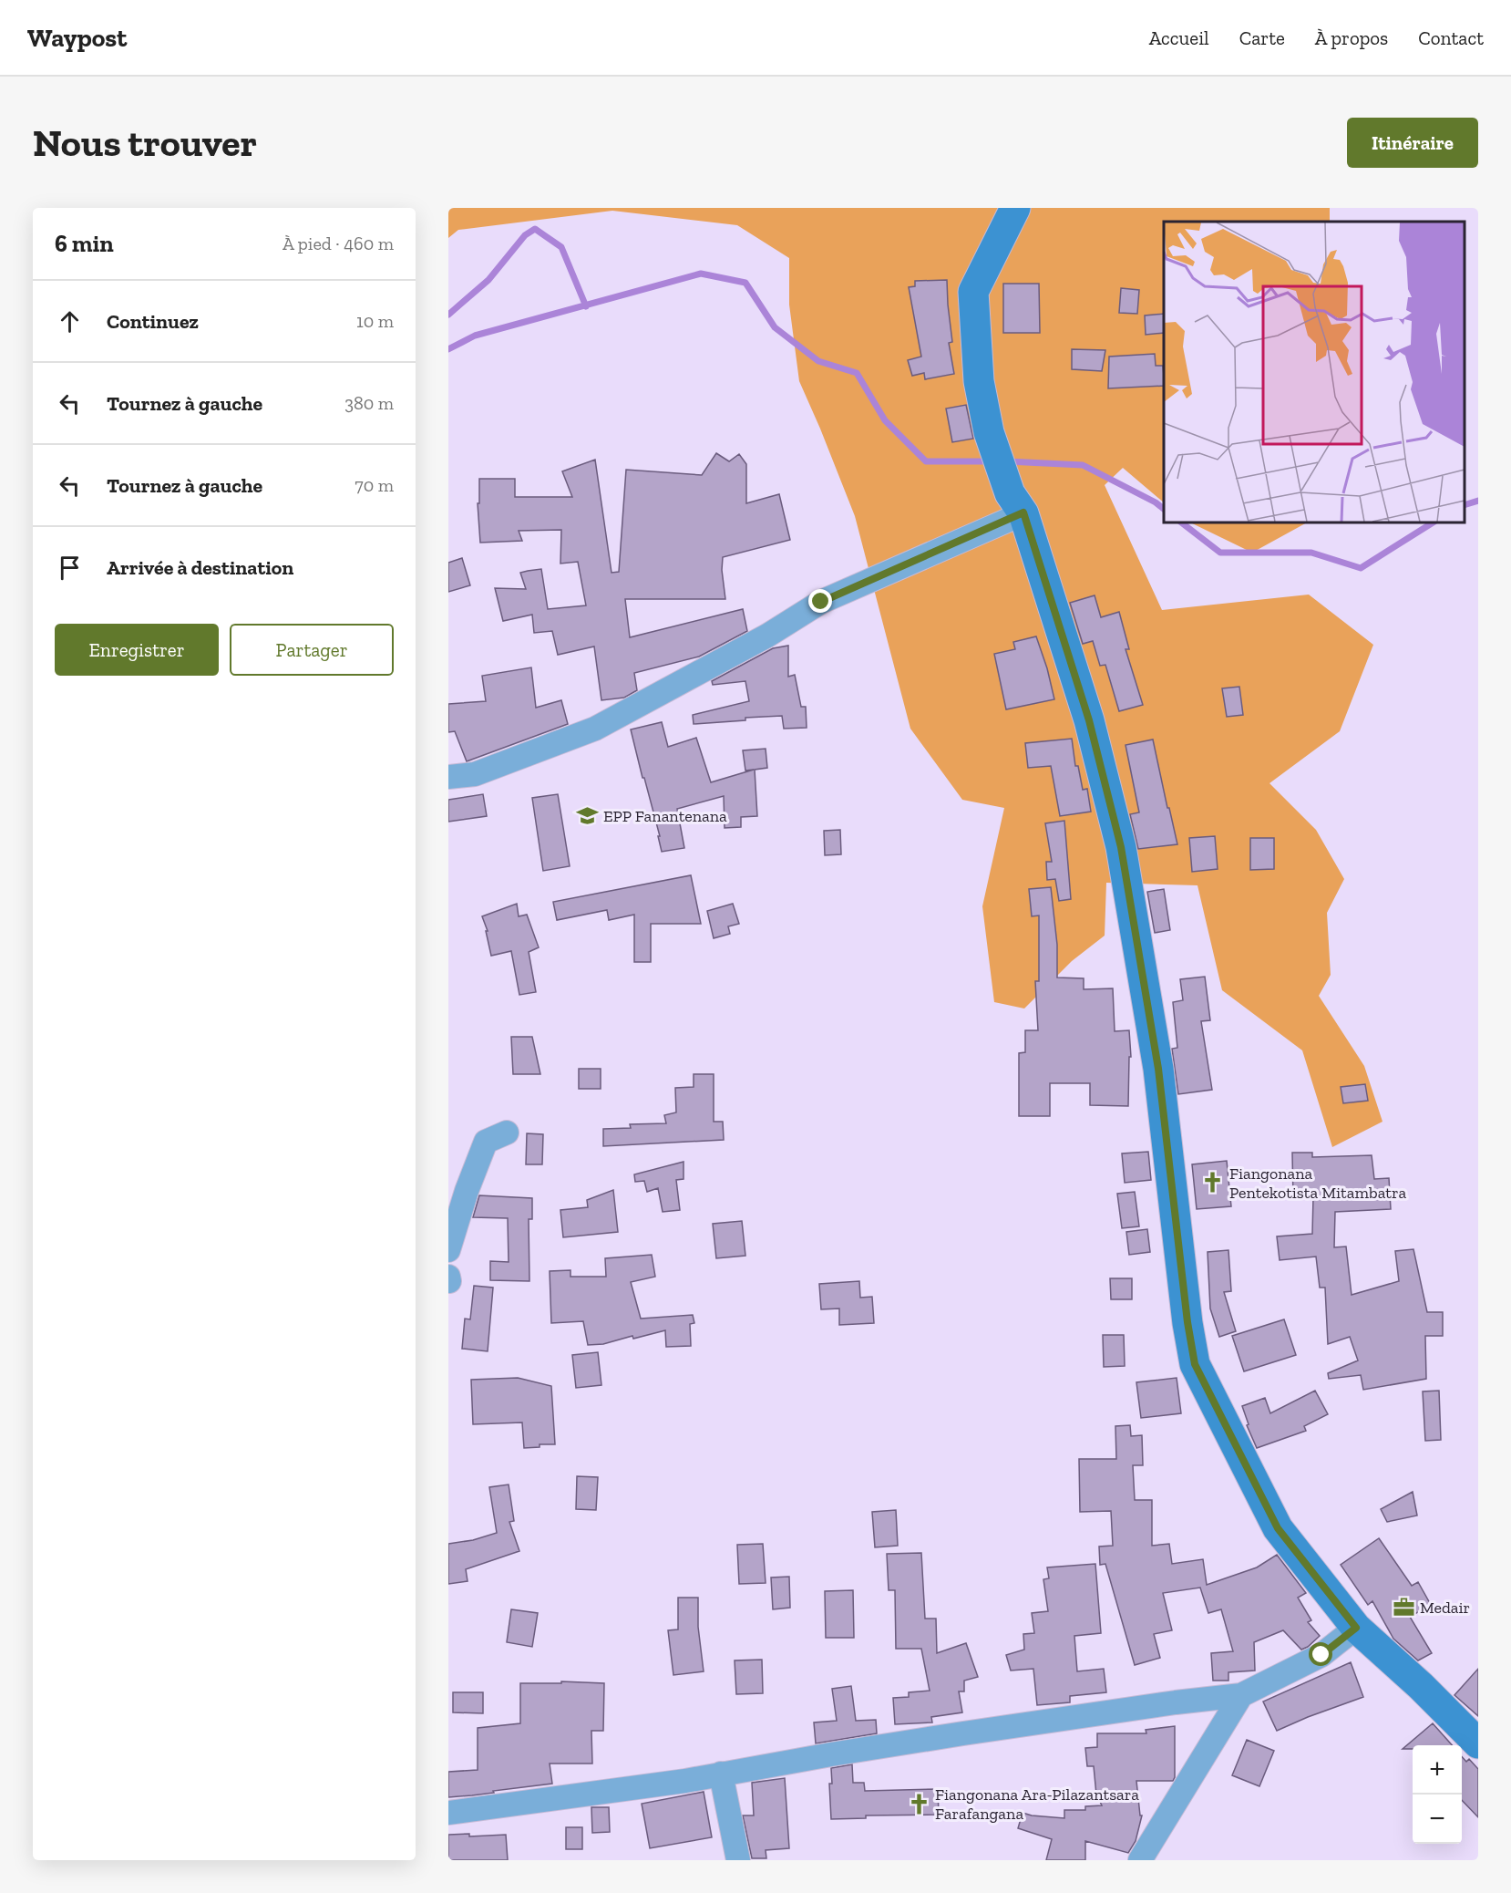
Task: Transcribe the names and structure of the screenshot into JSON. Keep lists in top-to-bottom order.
{
  "places": {
    "school or university": ["EPP Fanantenana"],
    "church": ["Fiangonana Pentekotista Mitambatra", "Fiangonana Ara-Pilazantsara Farafangana"],
    "office": ["Medair"]
  },
  "page": {
    "header": "Waypost",
    "nav": [
      "Accueil",
      "Carte",
      "À propos",
      "Contact"
    ],
    "buttons": [
      "Itinéraire",
      ["Enregistrer", "Partager"]
    ],
    "title": "Nous trouver",
    "heading": ["6 min", "À pied · 460 m"],
    "list": [
      ["Continuez", "10 m"],
      ["Tournez à gauche", "380 m"],
      ["Tournez à gauche", "70 m"],
      "Arrivée à destination"
    ],
    "map_buttons": ["+", "−"]
  }
}
